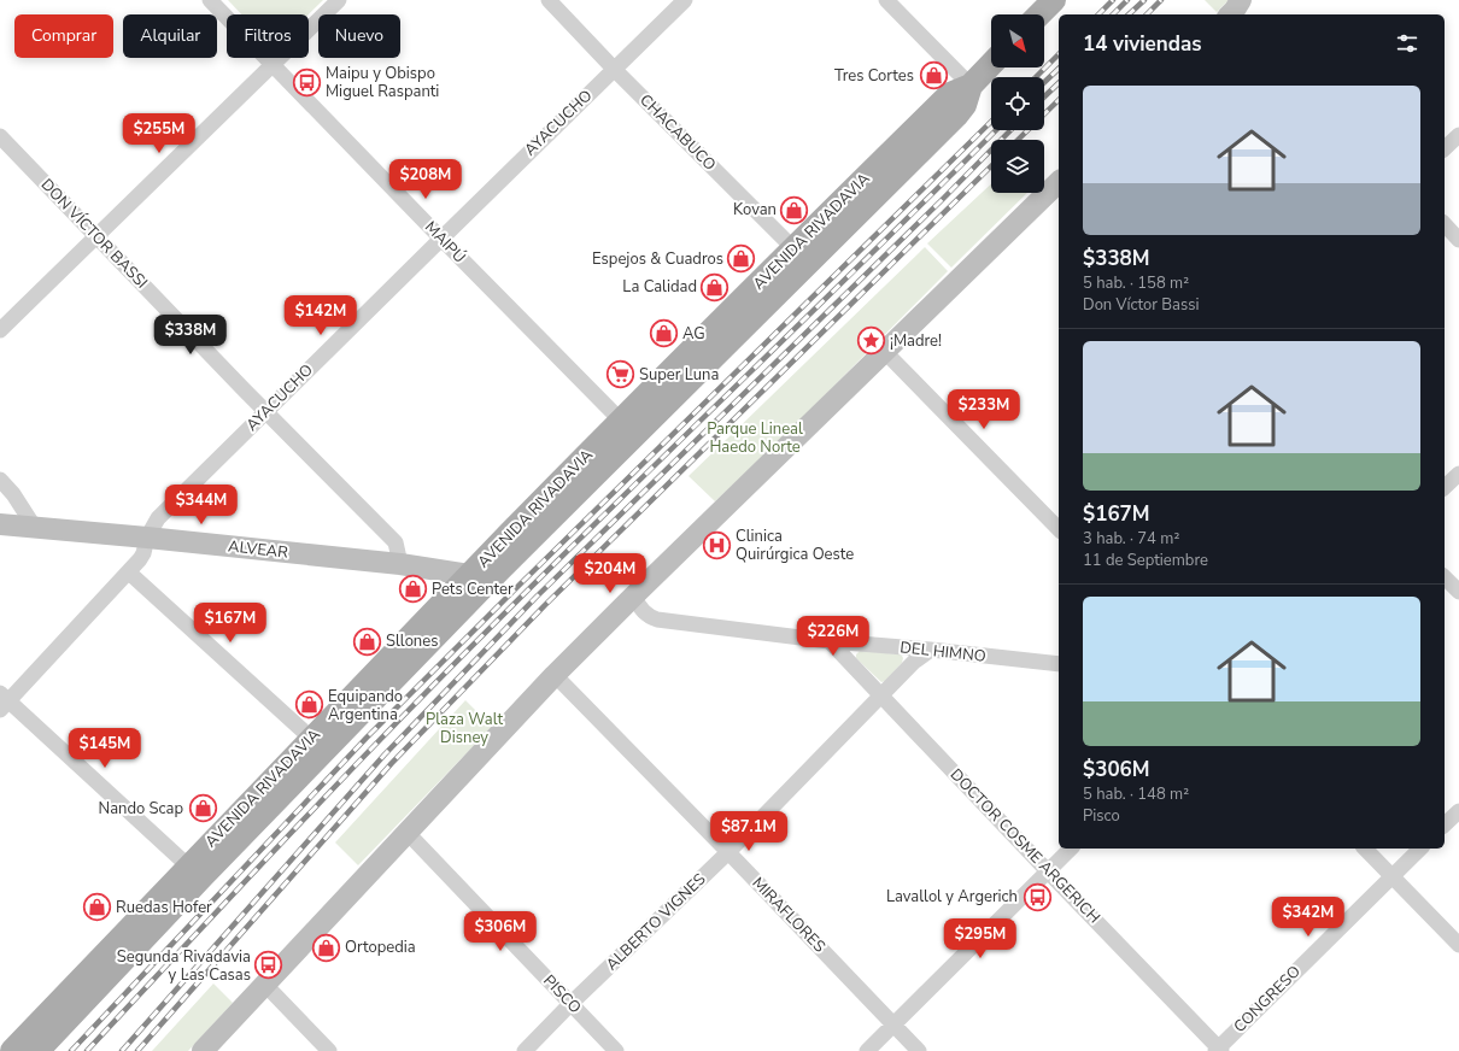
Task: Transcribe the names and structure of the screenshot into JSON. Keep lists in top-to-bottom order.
{
  "streets": {
    "main road": ["AVENIDA RIVADAVIA"],
    "street": [
      "AYACUCHO",
      "CHACABUCO",
      "DON VÍCTOR BASSI",
      "MAIPÚ",
      "ALVEAR",
      "DEL HIMNO",
      "DOCTOR COSME ARGERICH",
      "MIRAFLORES",
      "ALBERTO VIGNES",
      "PISCO",
      "CONGRESO"
    ]
  },
  "crossings": [
    ["AYACUCHO", "CHACABUCO"],
    ["AYACUCHO", "DON VÍCTOR BASSI"],
    ["AYACUCHO", "MAIPÚ"],
    ["AYACUCHO", "ALVEAR"],
    ["CHACABUCO", "AVENIDA RIVADAVIA"],
    ["AVENIDA RIVADAVIA", "MAIPÚ"],
    ["AVENIDA RIVADAVIA", "ALVEAR"],
    ["DON VÍCTOR BASSI", "ALVEAR"],
    ["DEL HIMNO", "DOCTOR COSME ARGERICH"],
    ["DEL HIMNO", "ALBERTO VIGNES"],
    ["DOCTOR COSME ARGERICH", "ALBERTO VIGNES"],
    ["DOCTOR COSME ARGERICH", "CONGRESO"],
    ["MIRAFLORES", "ALBERTO VIGNES"],
    ["ALBERTO VIGNES", "PISCO"]
  ],
  "parks": ["Parque Lineal Haedo Norte", "Plaza Walt Disney"],
  "places": {
    "shop": [
      "Tres Cortes",
      "Kovan",
      "Espejos & Cuadros",
      "La Calidad",
      "AG",
      "Pets Center",
      "Sllones",
      "Equipando Argentina",
      "Nando Scap",
      "Ruedas Hofer",
      "Ortopedia"
    ],
    "bus stop": ["Maipu y Obispo Miguel Raspanti", "Lavallol y Argerich", "Segunda Rivadavia y Las Casas"],
    "place": ["¡Madre!"],
    "supermarket": ["Super Luna"],
    "hospital": ["Clinica Quirúrgica Oeste"]
  },
  "north": "bottom right",
  "page": {
    "chip": [
      "Comprar",
      "Alquilar",
      "Filtros",
      "Nuevo"
    ],
    "heading": "14 viviendas",
    "list": [
      {
        "name": "$338M",
        "note": "5 hab. · 158 m² · Don Víctor Bassi"
      },
      {
        "name": "$167M",
        "note": "3 hab. · 74 m² · 11 de Septiembre"
      },
      {
        "name": "$306M",
        "note": "5 hab. · 148 m² · Pisco"
      }
    ],
    "price": [
      "$255M",
      "$208M",
      "$142M",
      "$338M",
      "$233M",
      "$344M",
      "$204M",
      "$167M",
      "$226M",
      "$145M",
      "$87.1M",
      "$342M",
      "$306M",
      "$295M"
    ]
  }
}
